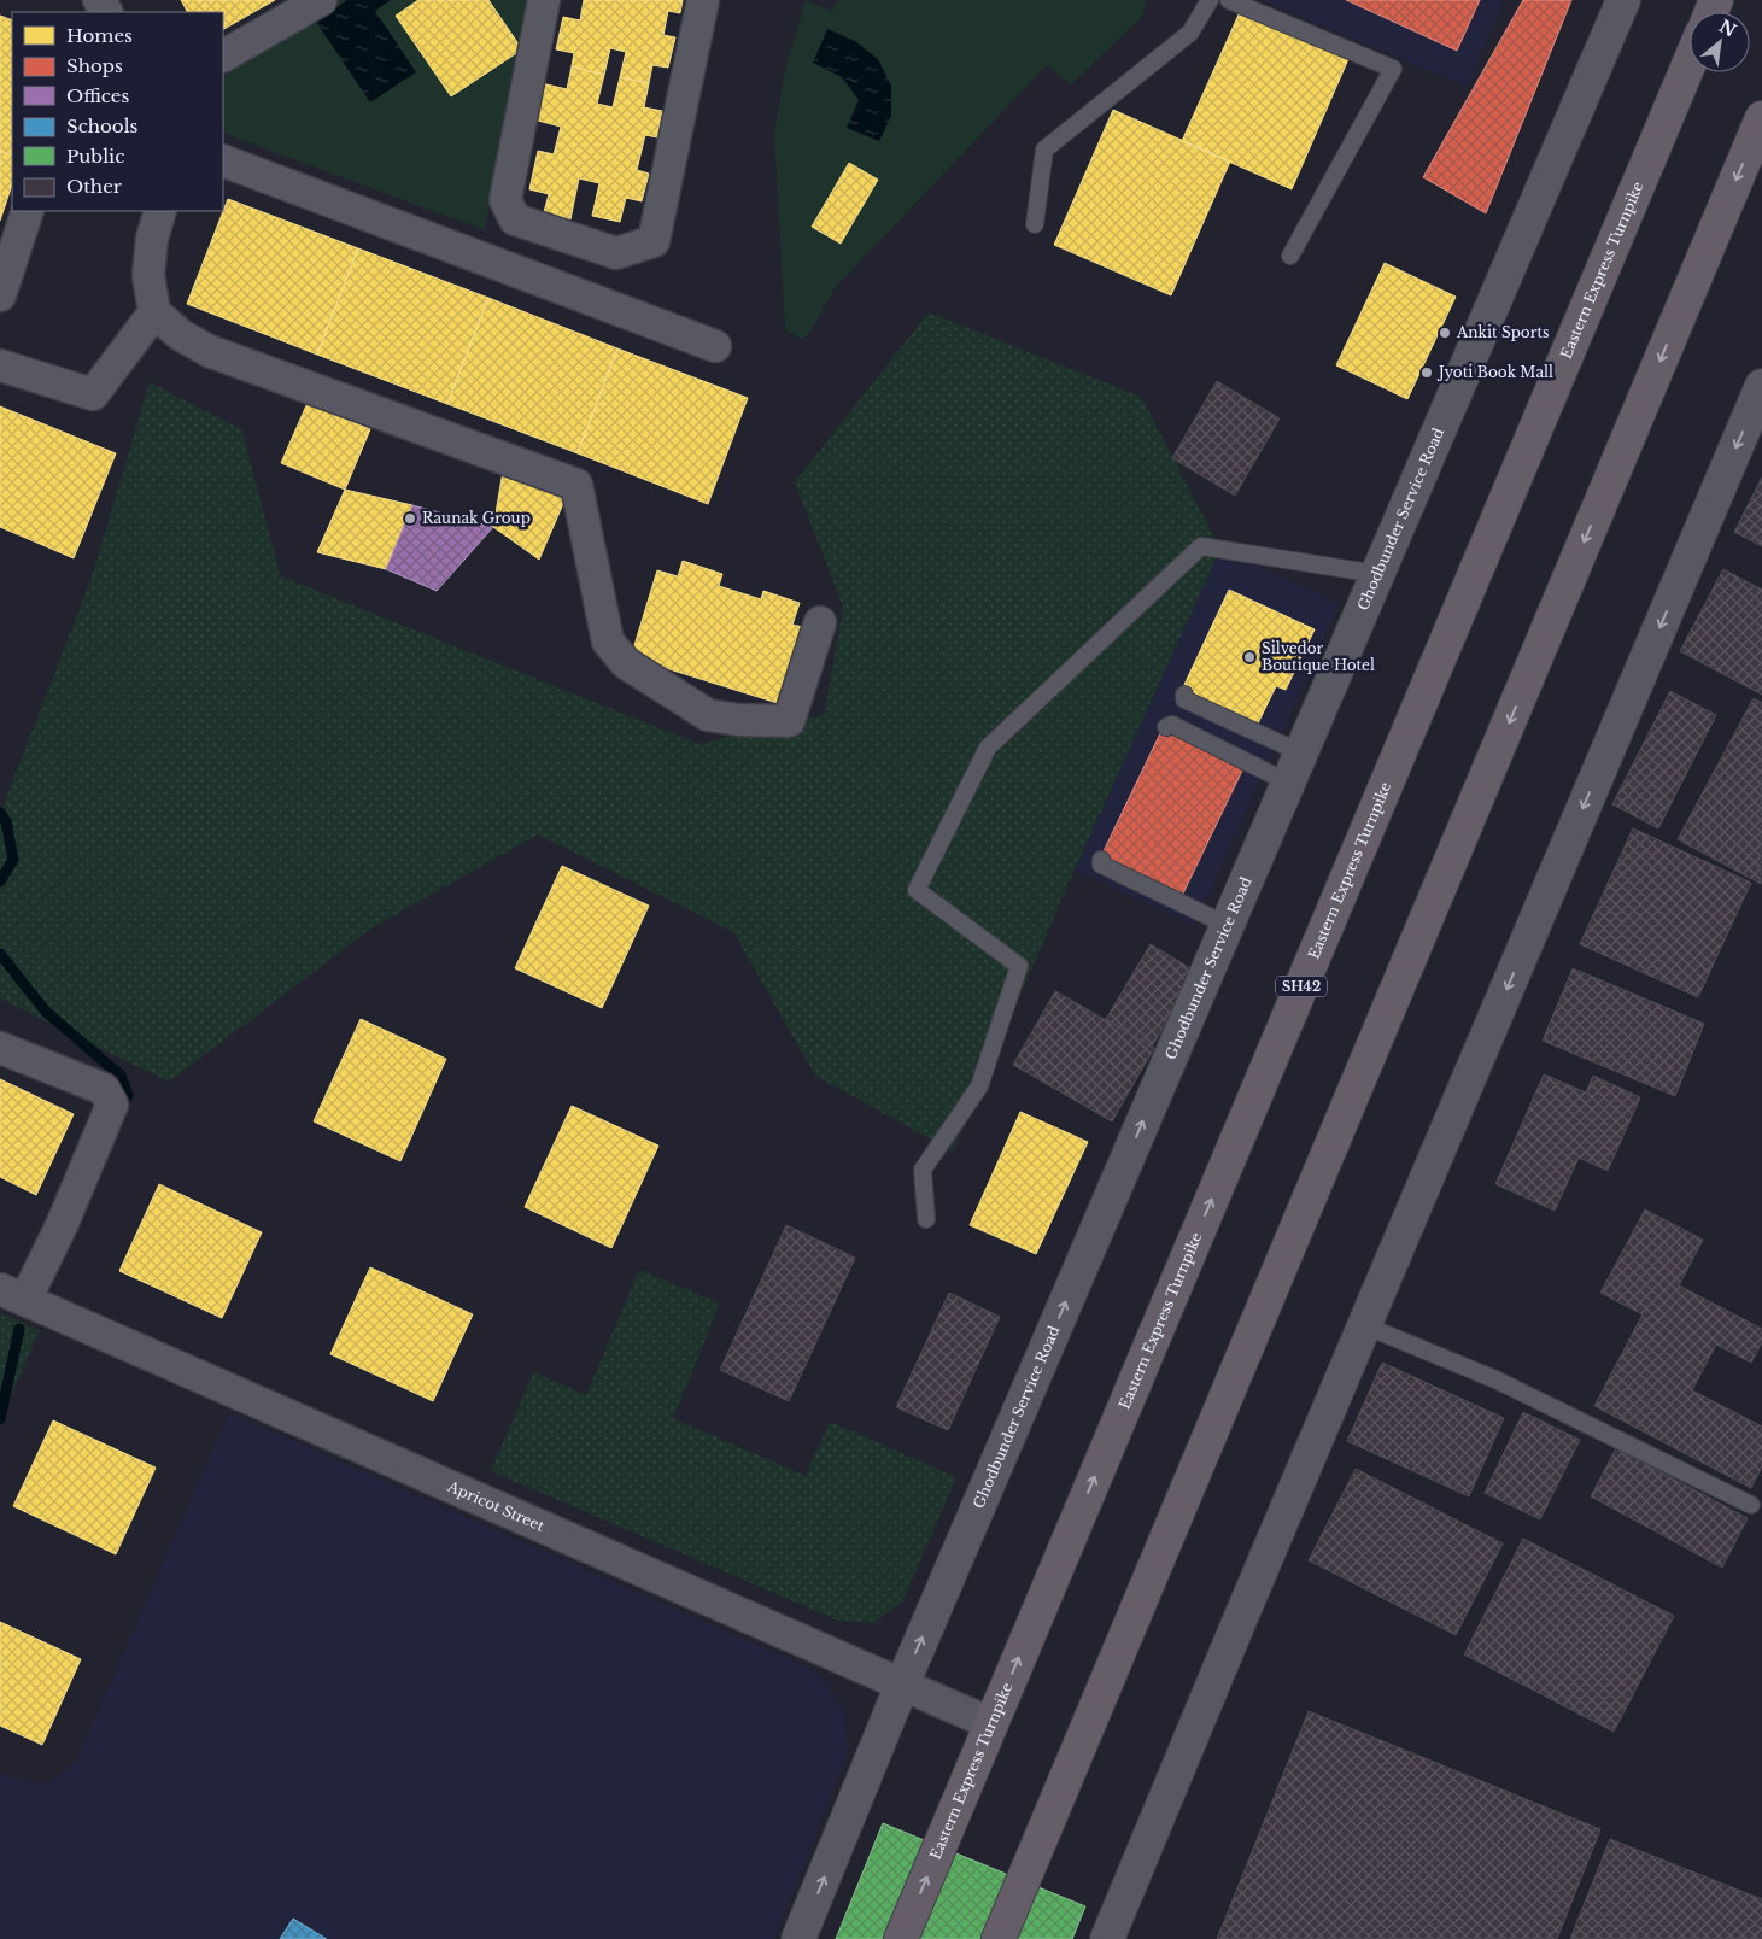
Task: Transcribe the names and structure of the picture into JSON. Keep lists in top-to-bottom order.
{
  "streets": {
    "main road": ["Eastern Express Turnpike", "SH42"],
    "street": ["Ghodbunder Service Road", "Apricot Street"]
  },
  "crossings": [
    ["Eastern Express Turnpike", "Apricot Street"],
    ["Ghodbunder Service Road", "Apricot Street"]
  ],
  "places": [
    "Ankit Sports",
    "Jyoti Book Mall",
    "Raunak Group",
    "Silvedor Boutique Hotel"
  ],
  "legend": [
    "Homes",
    "Shops",
    "Offices",
    "Schools",
    "Public",
    "Other"
  ],
  "north": "top right"
}
